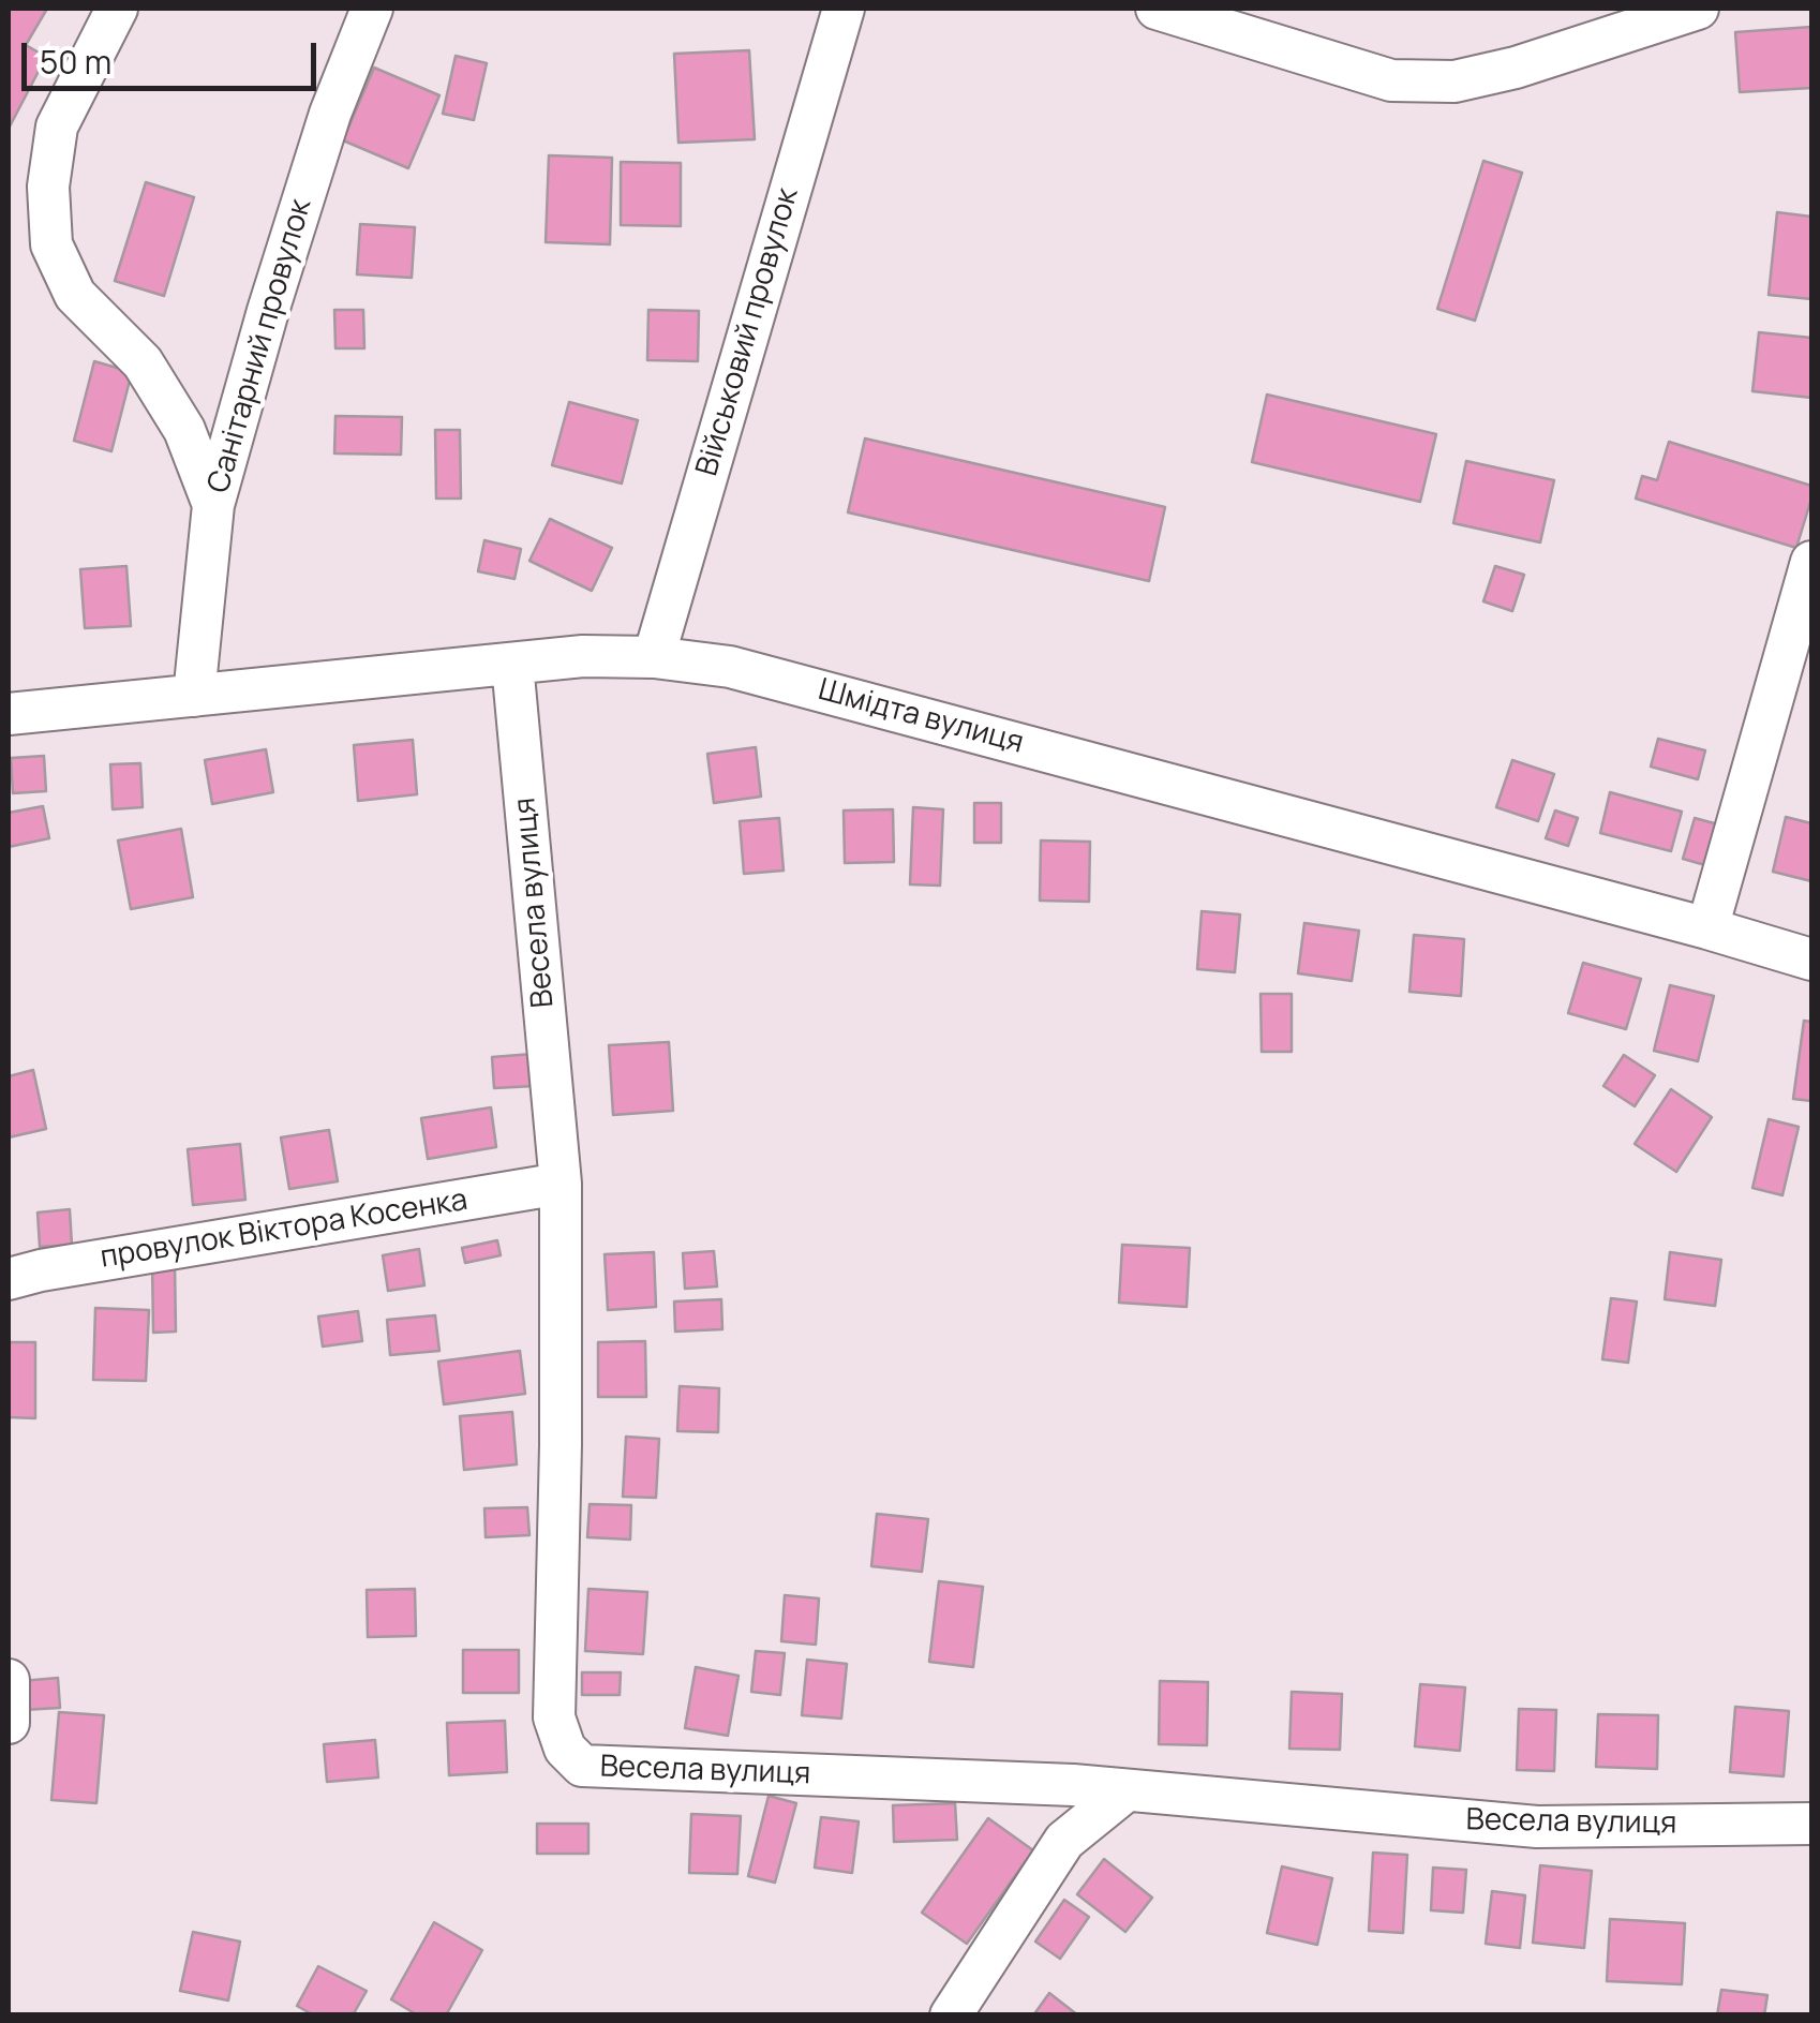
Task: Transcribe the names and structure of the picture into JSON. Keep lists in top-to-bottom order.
{
  "streets": {
    "street": [
      "Військовий провулок",
      "Санітарний провулок",
      "Шмідта вулиця",
      "Весела вулиця",
      "провулок Віктора Косенка"
    ]
  },
  "crossings": [
    ["Військовий провулок", "Шмідта вулиця"],
    ["Санітарний провулок", "Шмідта вулиця"],
    ["Шмідта вулиця", "Весела вулиця"],
    ["Весела вулиця", "провулок Віктора Косенка"]
  ],
  "scale_bar": "50 m"
}
